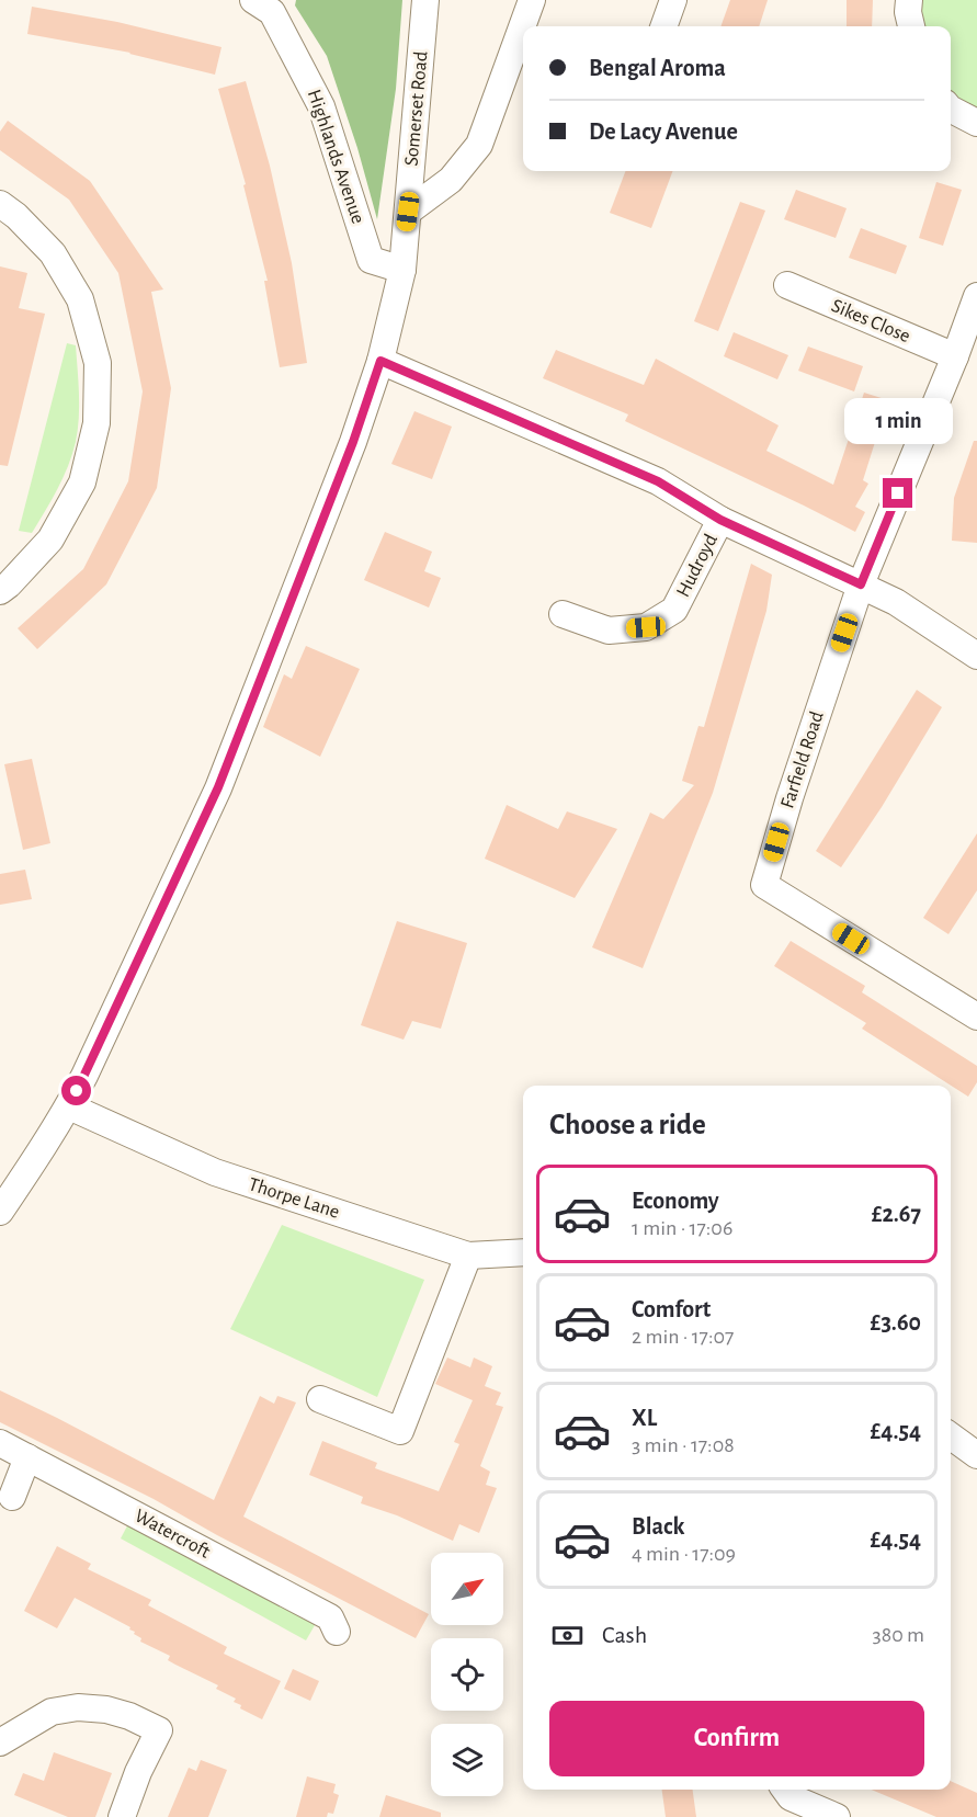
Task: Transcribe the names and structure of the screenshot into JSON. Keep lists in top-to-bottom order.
{
  "streets": {
    "street": [
      "Somerset Road",
      "Highlands Avenue",
      "Sikes Close",
      "Hudroyd",
      "Farfield Road",
      "Thorpe Lane",
      "Watercroft"
    ]
  },
  "crossings": [
    ["Somerset Road", "Highlands Avenue"],
    ["Somerset Road", "Thorpe Lane"]
  ],
  "north": "top right",
  "page": {
    "banner": ["Bengal Aroma", "De Lacy Avenue"],
    "bubble": "1 min",
    "heading": "Choose a ride",
    "list": [
      {
        "name": "Economy",
        "note": "1 min · 17:06",
        "value": "£2.67"
      },
      {
        "name": "Comfort",
        "note": "2 min · 17:07",
        "value": "£3.60"
      },
      {
        "name": "XL",
        "note": "3 min · 17:08",
        "value": "£4.54"
      },
      {
        "name": "Black",
        "note": "4 min · 17:09",
        "value": "£4.54"
      }
    ],
    "pay": ["Cash", "380 m"],
    "buttons": "Confirm"
  }
}
